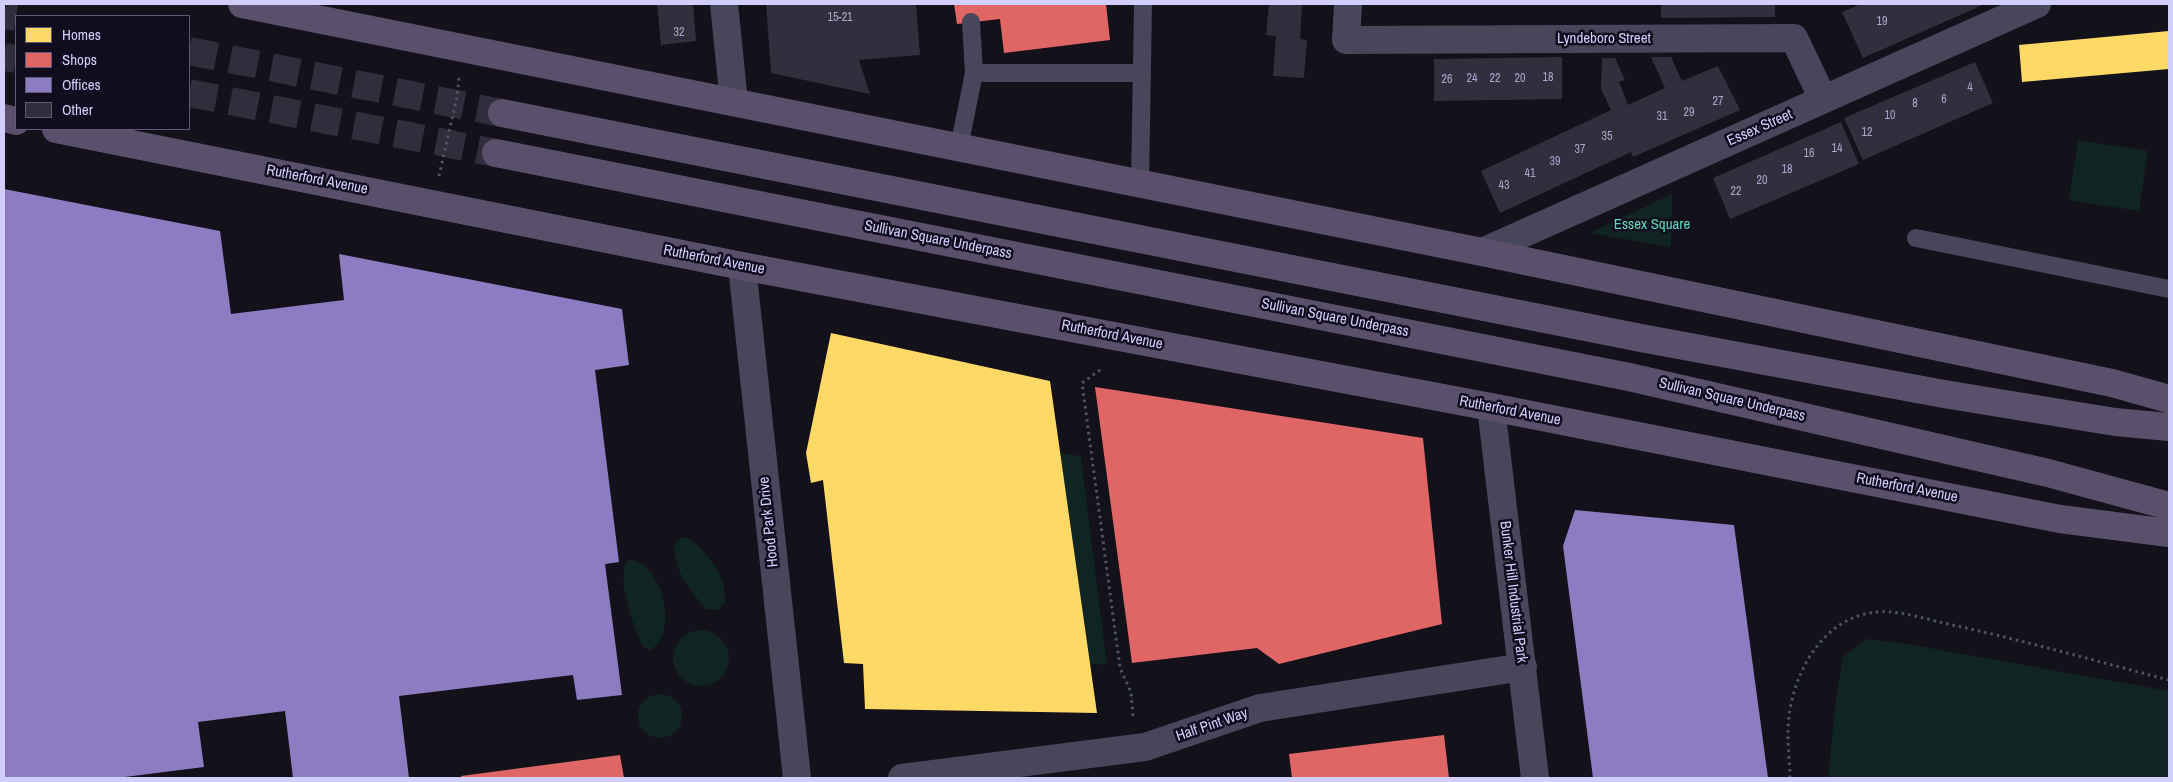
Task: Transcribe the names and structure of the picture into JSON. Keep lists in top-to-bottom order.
{
  "streets": {
    "main road": ["Rutherford Avenue", "Sullivan Square Underpass"],
    "street": [
      "Lyndeboro Street",
      "Essex Street",
      "Hood Park Drive",
      "Bunker Hill Industrial Park",
      "Half Pint Way"
    ]
  },
  "crossings": [
    ["Lyndeboro Street", "Essex Street"],
    ["Rutherford Avenue", "Hood Park Drive"],
    ["Rutherford Avenue", "Bunker Hill Industrial Park"],
    ["Bunker Hill Industrial Park", "Half Pint Way"]
  ],
  "parks": ["Essex Square"],
  "house_numbers": [
    "15-21",
    "19",
    "32",
    "18",
    "24",
    "22",
    "20",
    "26",
    "4",
    "6",
    "27",
    "8",
    "29",
    "10",
    "31",
    "12",
    "35",
    "14",
    "37",
    "16",
    "39",
    "18",
    "41",
    "20",
    "43",
    "22"
  ],
  "legend": [
    "Homes",
    "Shops",
    "Offices",
    "Other"
  ]
}
